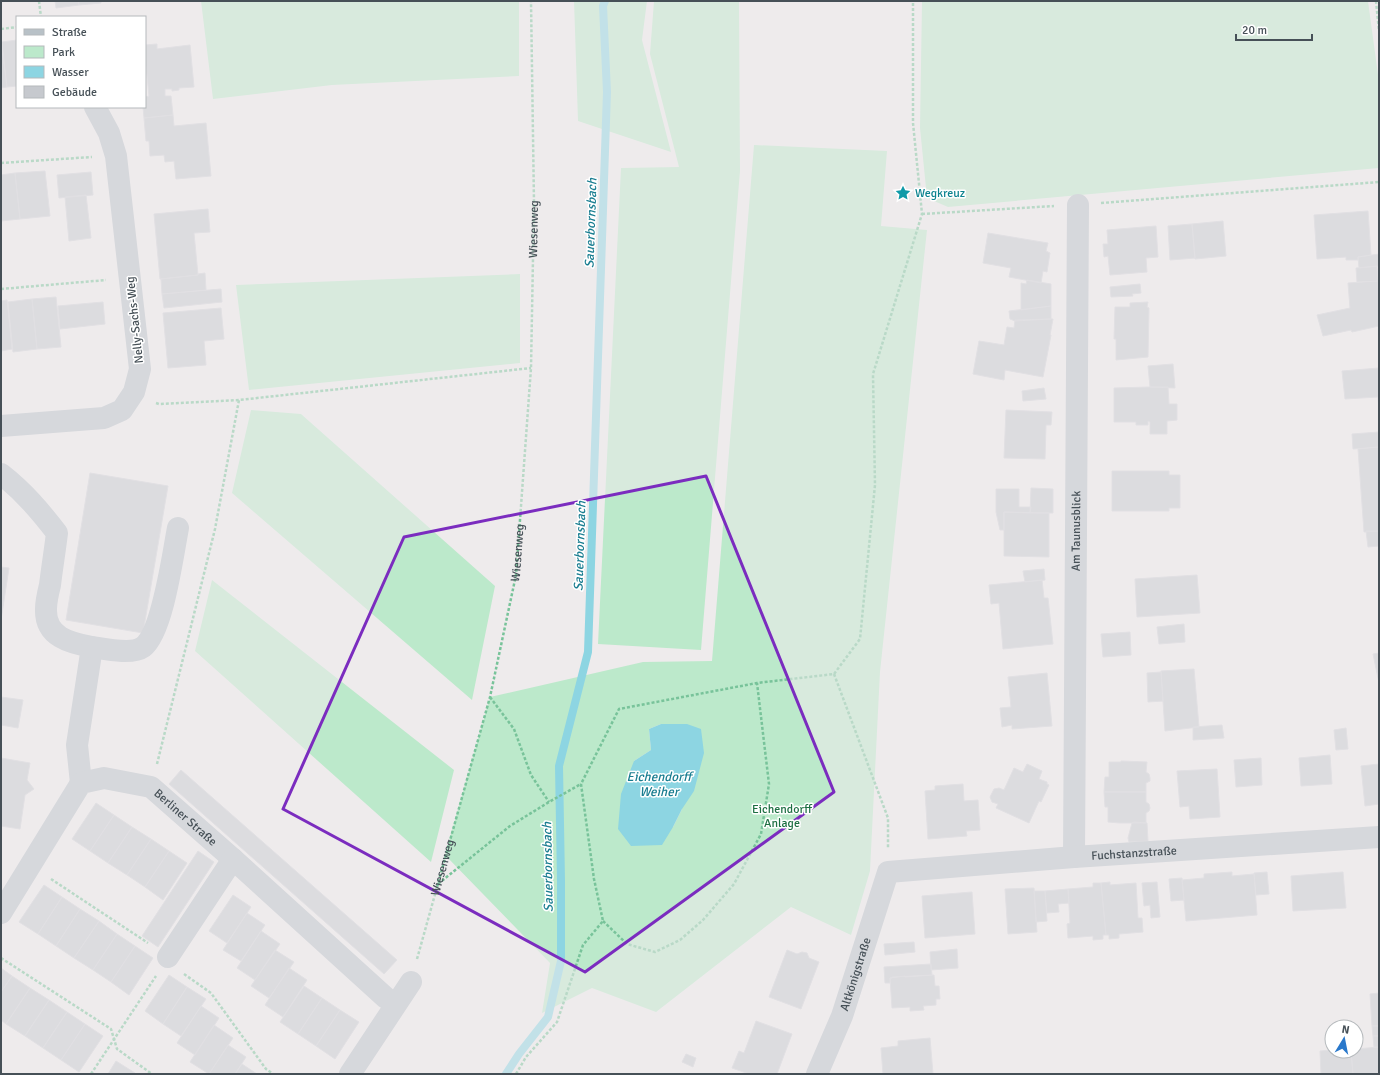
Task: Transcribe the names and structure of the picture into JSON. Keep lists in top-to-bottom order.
{
  "streets": {
    "street": [
      "Nelly-Sachs-Weg",
      "Am Taunusblick",
      "Berliner Straße",
      "Fuchstanzstraße",
      "Altkönigstraße"
    ],
    "path": ["Wiesenweg"]
  },
  "crossings": [
    ["Am Taunusblick", "Fuchstanzstraße"],
    ["Fuchstanzstraße", "Altkönigstraße"]
  ],
  "water": ["Sauerbornsbach", "Eichendorff Weiher"],
  "parks": ["Eichendorff Anlage"],
  "places": {
    "place": ["Wegkreuz"]
  },
  "legend": [
    "Straße",
    "Park",
    "Wasser",
    "Gebäude"
  ],
  "scale_bar": "20 m",
  "north": "top"
}
